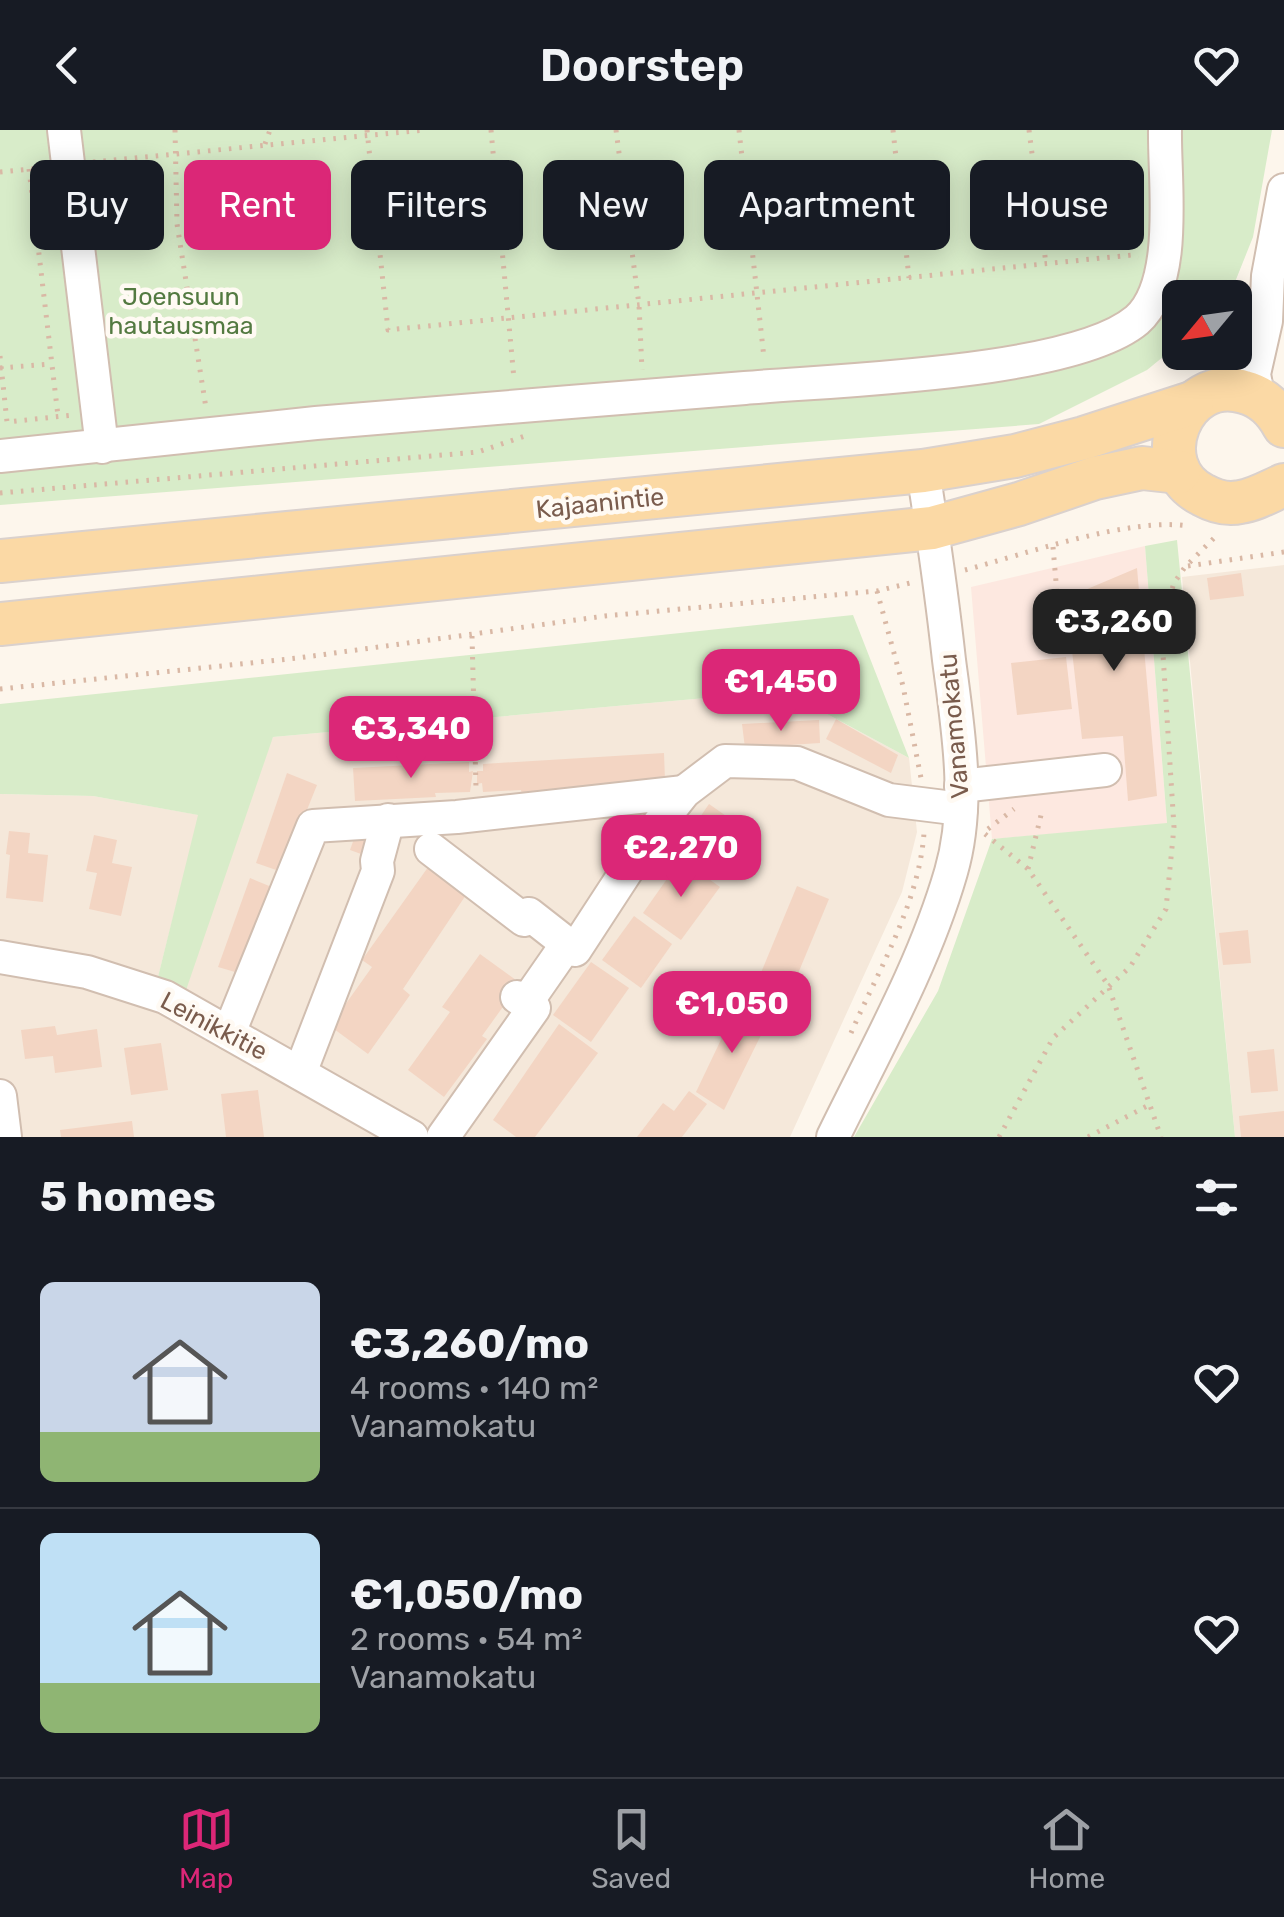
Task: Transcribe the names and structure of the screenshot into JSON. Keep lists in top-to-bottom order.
{
  "streets": {
    "main road": ["Kajaanintie"],
    "street": ["Vanamokatu", "Leinikkitie"]
  },
  "crossings": [
    ["Kajaanintie", "Vanamokatu"]
  ],
  "parks": ["Joensuun hautausmaa"],
  "north": "bottom left",
  "page": {
    "header": "Doorstep",
    "chip": [
      "Buy",
      "Rent",
      "Filters",
      "New",
      "Apartment",
      "House"
    ],
    "price": [
      "€3,260",
      "€1,450",
      "€3,340",
      "€2,270",
      "€1,050"
    ],
    "heading": "5 homes",
    "list": [
      {
        "name": "€3,260/mo",
        "note": "4 rooms · 140 m² · Vanamokatu"
      },
      {
        "name": "€1,050/mo",
        "note": "2 rooms · 54 m² · Vanamokatu"
      }
    ],
    "tabs": ["Map", "Saved", "Home"]
  }
}
